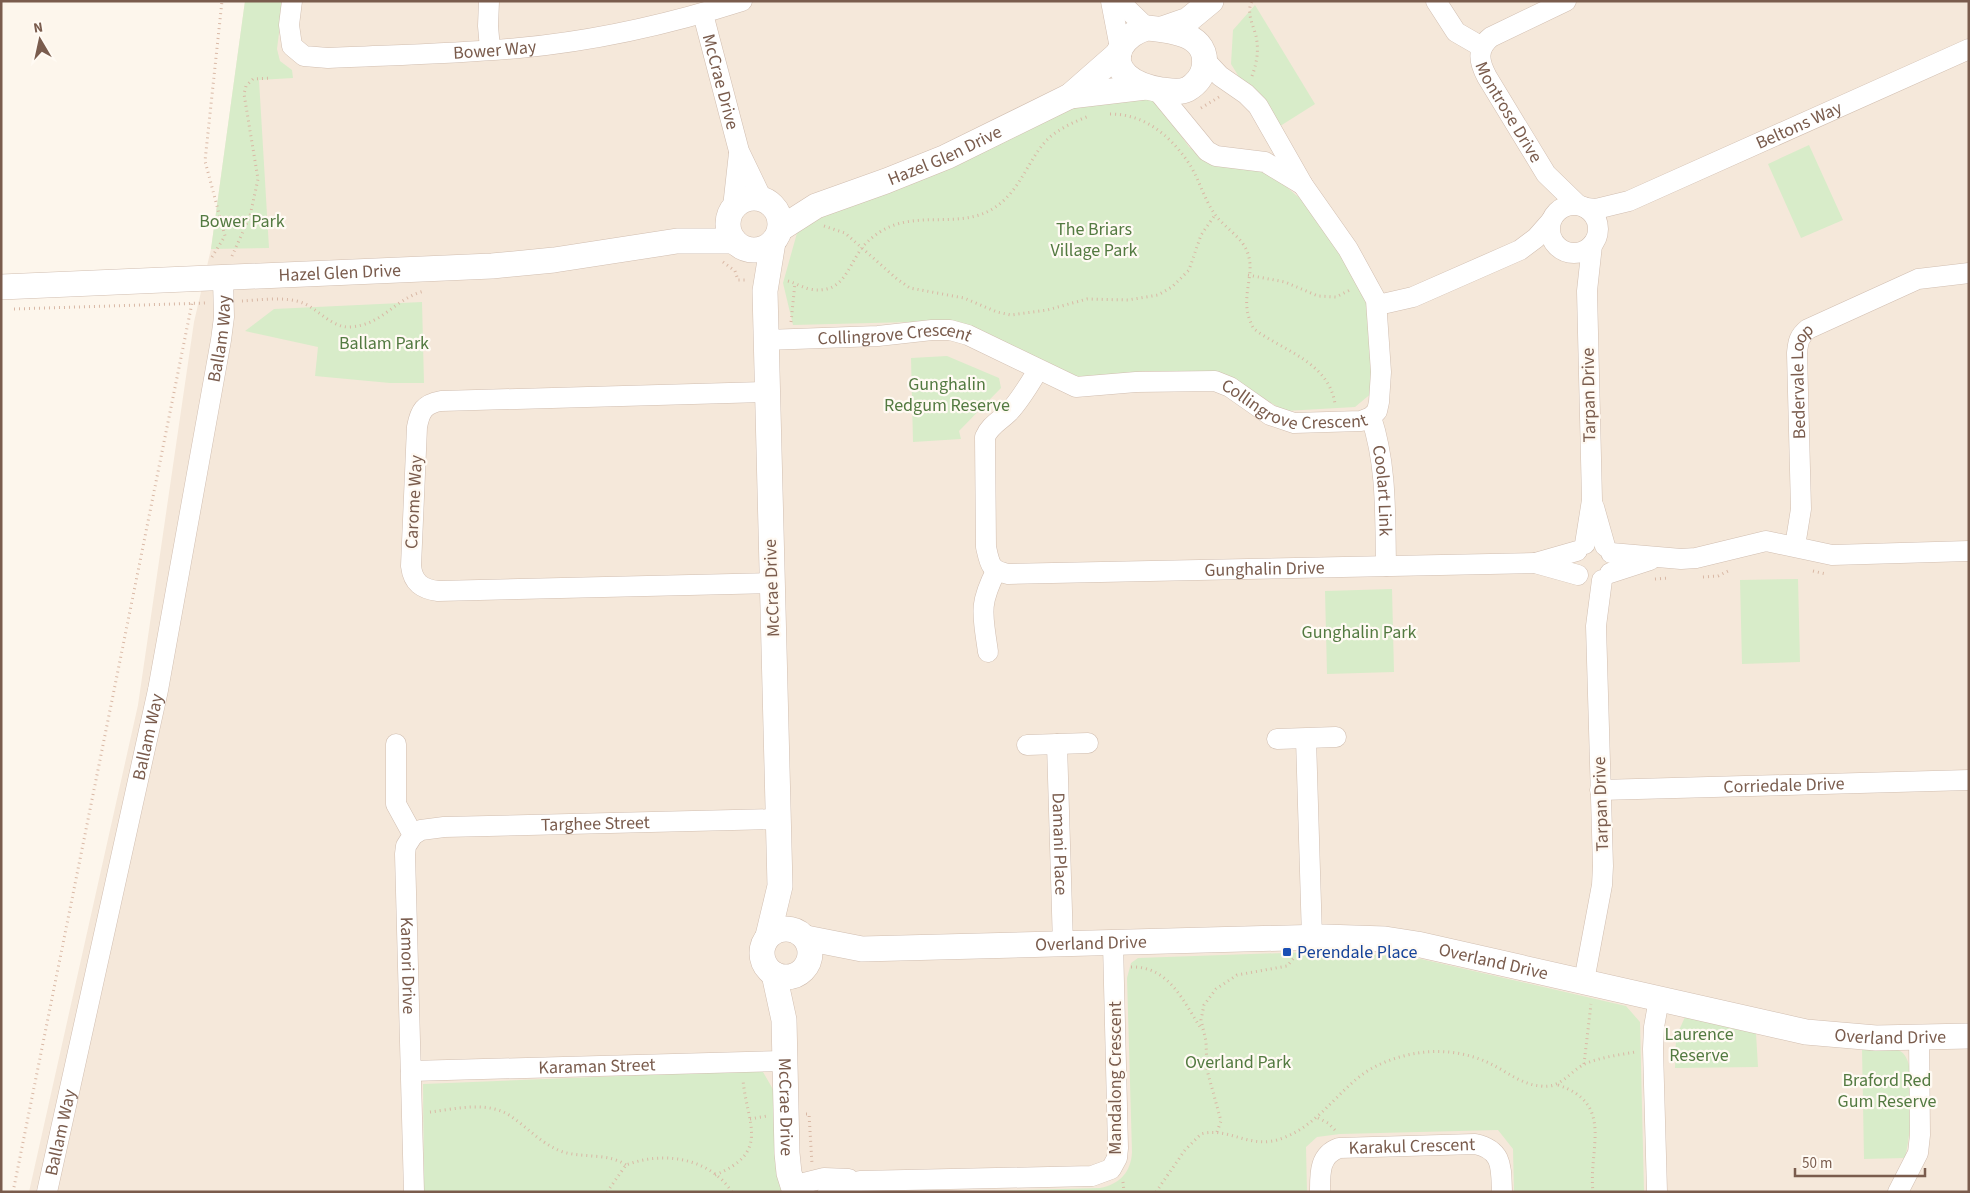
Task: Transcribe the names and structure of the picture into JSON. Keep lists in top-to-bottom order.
{
  "streets": {
    "street": [
      "Bower Way",
      "McCrae Drive",
      "Montrose Drive",
      "Beltons Way",
      "Hazel Glen Drive",
      "Ballam Way",
      "Collingrove Crescent",
      "Bedervale Loop",
      "Tarpan Drive",
      "Coolart Link",
      "Carome Way",
      "Gunghalin Drive",
      "Corriedale Drive",
      "Targhee Street",
      "Damani Place",
      "Overland Drive",
      "Kamori Drive",
      "Karaman Street",
      "Mandalong Crescent",
      "Karakul Crescent"
    ]
  },
  "crossings": [
    ["Bower Way", "McCrae Drive"],
    ["McCrae Drive", "Hazel Glen Drive"],
    ["McCrae Drive", "Collingrove Crescent"],
    ["McCrae Drive", "Carome Way"],
    ["McCrae Drive", "Targhee Street"],
    ["McCrae Drive", "Overland Drive"],
    ["McCrae Drive", "Karaman Street"],
    ["McCrae Drive", "Mandalong Crescent"],
    ["Montrose Drive", "Beltons Way"],
    ["Montrose Drive", "Tarpan Drive"],
    ["Beltons Way", "Tarpan Drive"],
    ["Hazel Glen Drive", "Ballam Way"],
    ["Hazel Glen Drive", "Collingrove Crescent"],
    ["Collingrove Crescent", "Coolart Link"],
    ["Tarpan Drive", "Gunghalin Drive"],
    ["Tarpan Drive", "Corriedale Drive"],
    ["Tarpan Drive", "Overland Drive"],
    ["Coolart Link", "Gunghalin Drive"],
    ["Targhee Street", "Kamori Drive"],
    ["Damani Place", "Overland Drive"],
    ["Overland Drive", "Mandalong Crescent"],
    ["Kamori Drive", "Karaman Street"]
  ],
  "parks": [
    "Bower Park",
    "The Briars Village Park",
    "Ballam Park",
    "Gunghalin Redgum Reserve",
    "Gunghalin Park",
    "Laurence Reserve",
    "Overland Park",
    "Braford Red Gum Reserve"
  ],
  "places": {
    "transit": ["Perendale Place"]
  },
  "scale_bar": "50 m",
  "north": "top"
}
